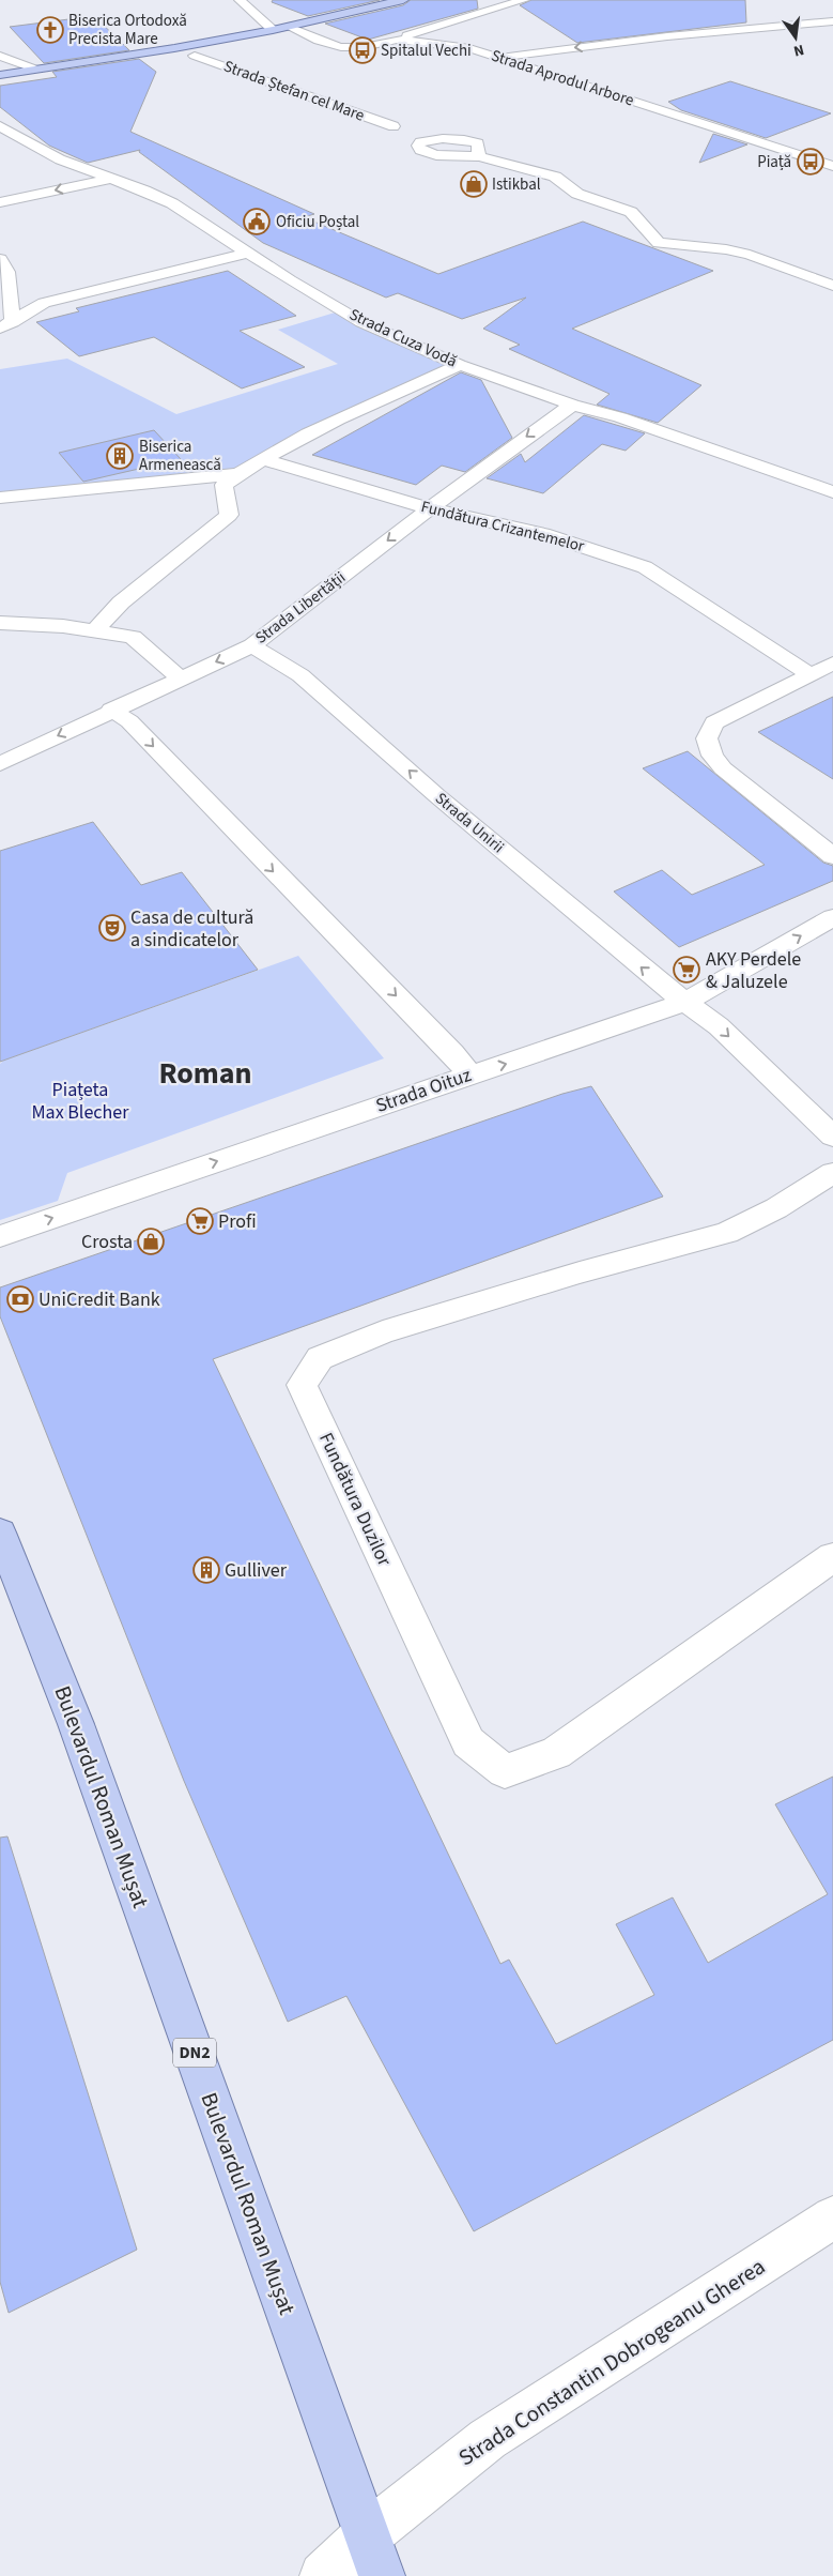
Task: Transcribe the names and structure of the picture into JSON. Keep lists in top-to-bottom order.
{
  "streets": {
    "main road": ["Bulevardul Roman Mușat", "DN2"],
    "street": [
      "Strada Aprodul Arbore",
      "Strada Ștefan cel Mare",
      "Strada Cuza Vodă",
      "Fundătura Crizantemelor",
      "Strada Libertății",
      "Strada Unirii",
      "Strada Oituz",
      "Fundătura Duzilor",
      "Strada Constantin Dobrogeanu Gherea"
    ]
  },
  "crossings": [
    ["Strada Cuza Vodă", "Strada Libertății"],
    ["Fundătura Crizantemelor", "Strada Libertății"],
    ["Strada Libertății", "Strada Unirii"],
    ["Strada Unirii", "Strada Oituz"],
    ["Bulevardul Roman Mușat", "Strada Constantin Dobrogeanu Gherea"]
  ],
  "one_way": ["Strada Oituz"],
  "districts": ["Roman"],
  "parks": ["Piațeta Max Blecher"],
  "places": {
    "church": ["Biserica Ortodoxă Precista Mare"],
    "bus stop": ["Spitalul Vechi", "Piață"],
    "shop": ["Istikbal", "Crosta"],
    "public building": ["Oficiu Poștal"],
    "building": ["Biserica Armenească", "Gulliver"],
    "theatre": ["Casa de cultură a sindicatelor"],
    "supermarket": ["AKY Perdele & Jaluzele", "Profi"],
    "bank": ["UniCredit Bank"]
  },
  "north": "bottom"
}
